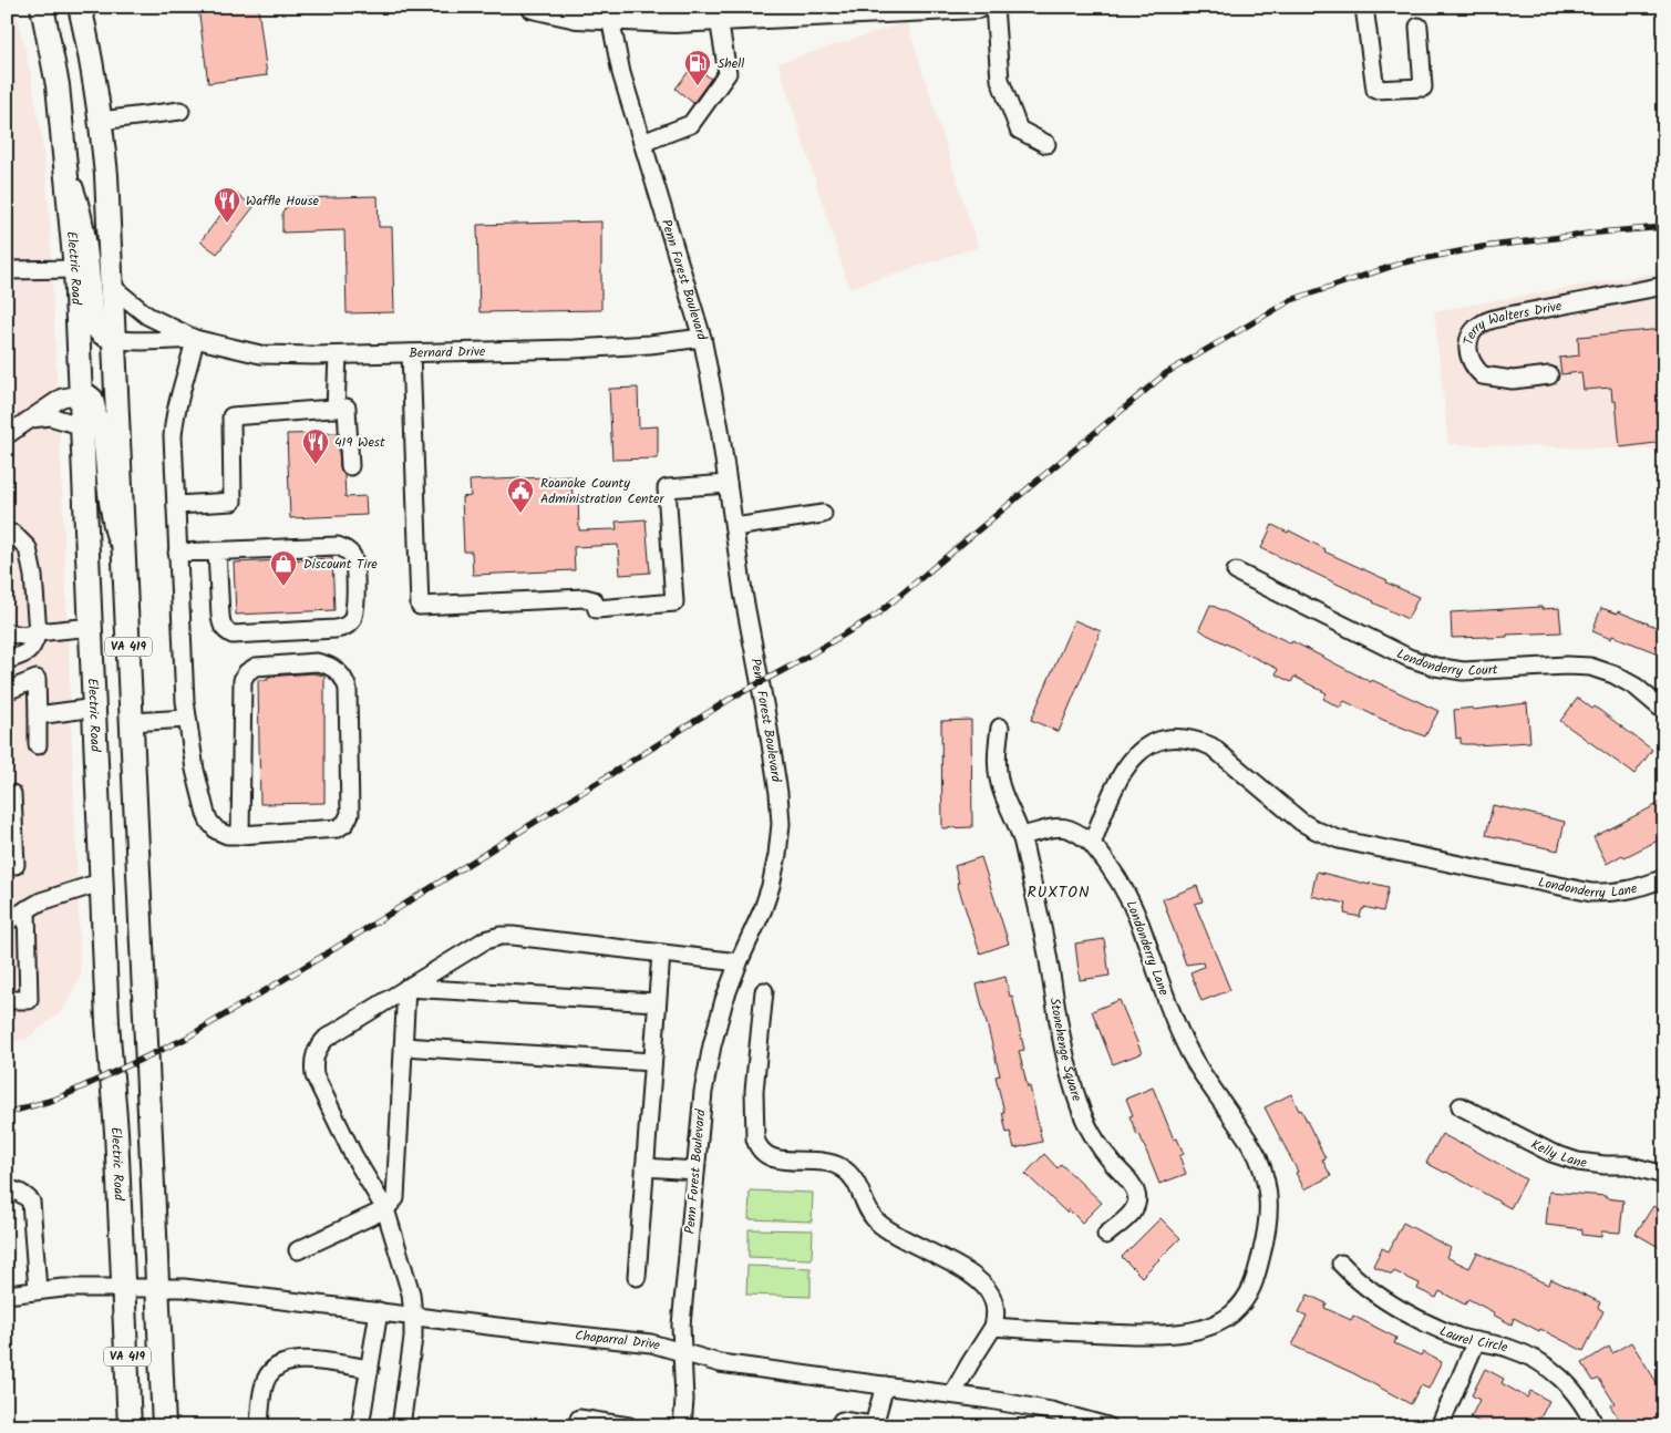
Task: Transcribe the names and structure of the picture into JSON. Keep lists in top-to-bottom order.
{
  "streets": {
    "main road": ["Electric Road", "VA 419"],
    "street": [
      "Penn Forest Boulevard",
      "Terry Walters Drive",
      "Bernard Drive",
      "Londonderry Court",
      "Londonderry Lane",
      "Stonehenge Square",
      "Kelly Lane",
      "Laurel Circle",
      "Chaparral Drive"
    ]
  },
  "crossings": [
    ["Electric Road", "Chaparral Drive"],
    ["Penn Forest Boulevard", "Bernard Drive"],
    ["Penn Forest Boulevard", "Chaparral Drive"],
    ["Bernard Drive", "VA 419"],
    ["VA 419", "Chaparral Drive"]
  ],
  "districts": ["RUXTON"],
  "places": {
    "fuel station": ["Shell"],
    "restaurant": ["Waffle House", "419 West"],
    "public building": ["Roanoke County Administration Center"],
    "shop": ["Discount Tire"]
  }
}
